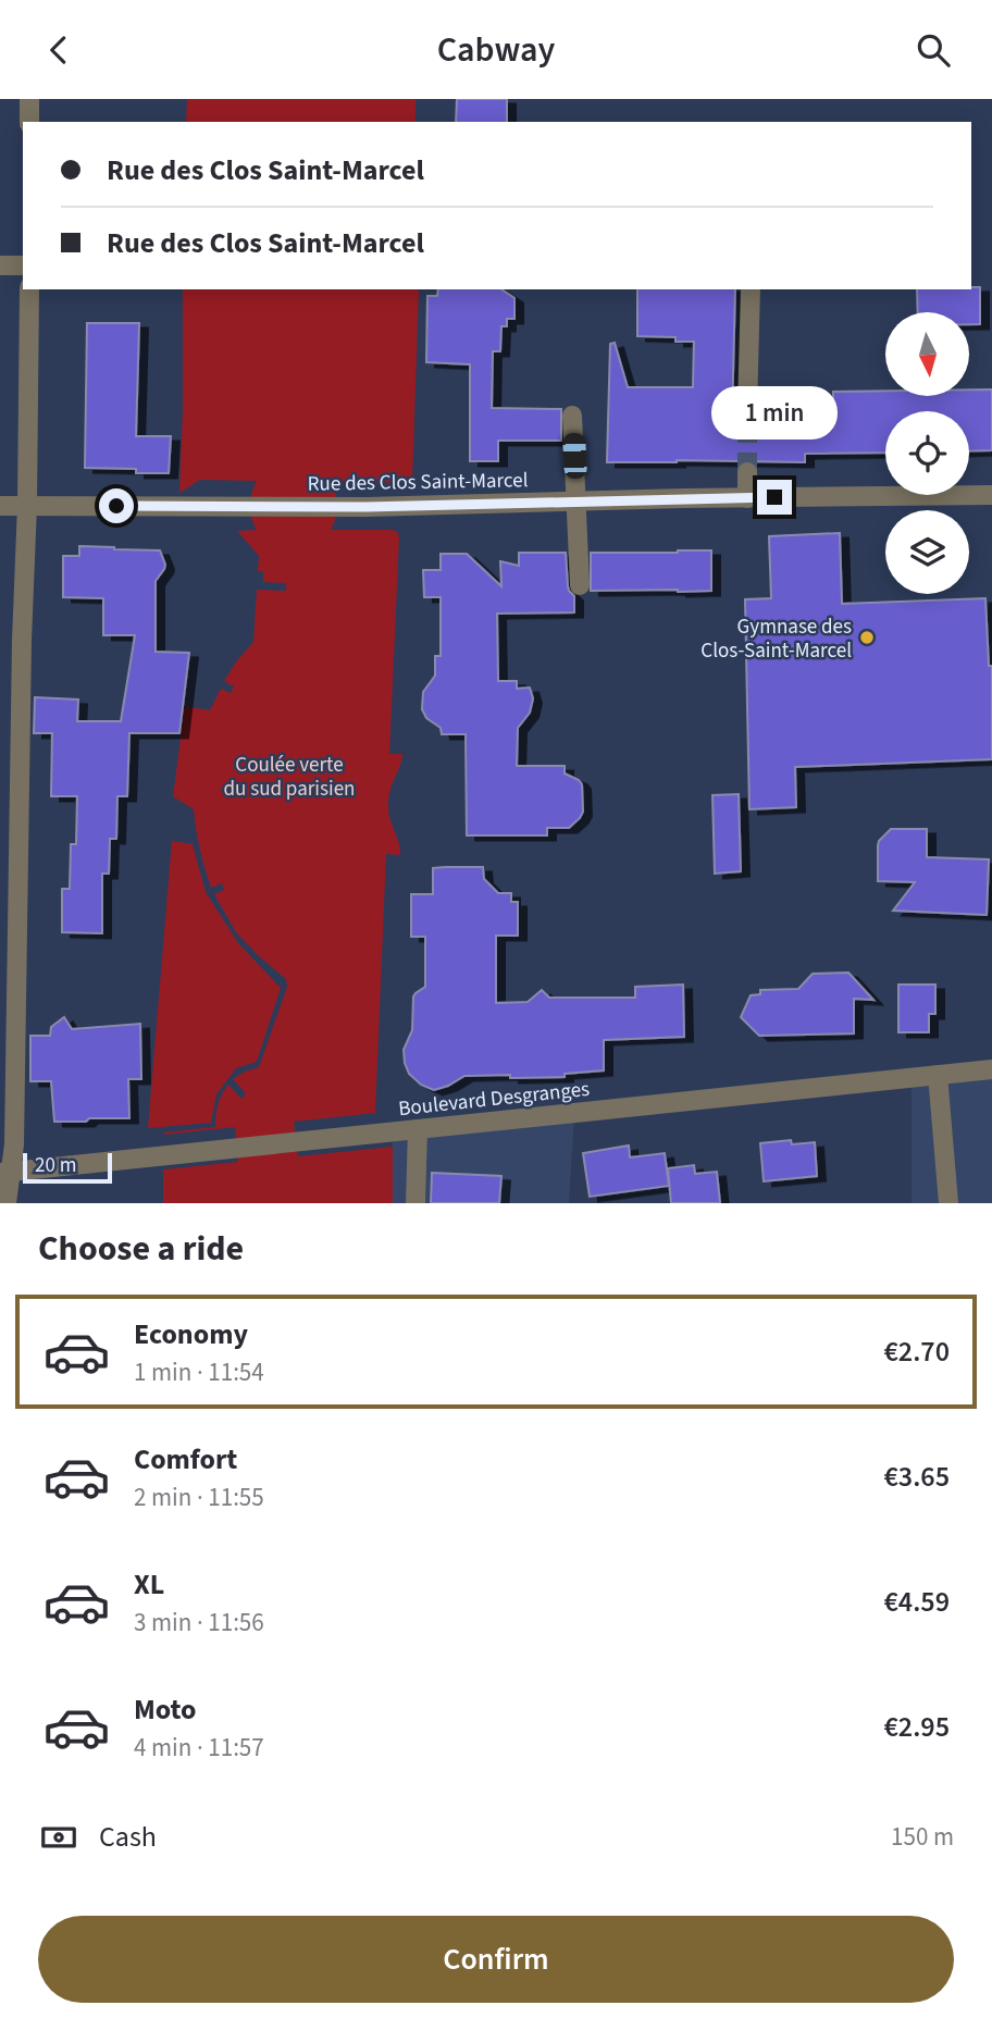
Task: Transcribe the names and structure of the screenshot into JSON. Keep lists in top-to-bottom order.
{
  "streets": {
    "street": ["Rue des Clos Saint-Marcel", "Boulevard Desgranges"]
  },
  "parks": ["Coulée verte du sud parisien"],
  "places": ["Gymnase des Clos-Saint-Marcel"],
  "scale_bar": "20 m",
  "north": "bottom",
  "page": {
    "header": "Cabway",
    "banner": ["Rue des Clos Saint-Marcel", "Rue des Clos Saint-Marcel"],
    "bubble": "1 min",
    "scale": "20 m",
    "heading": "Choose a ride",
    "list": [
      {
        "name": "Economy",
        "note": "1 min · 11:54",
        "value": "€2.70"
      },
      {
        "name": "Comfort",
        "note": "2 min · 11:55",
        "value": "€3.65"
      },
      {
        "name": "XL",
        "note": "3 min · 11:56",
        "value": "€4.59"
      },
      {
        "name": "Moto",
        "note": "4 min · 11:57",
        "value": "€2.95"
      }
    ],
    "pay": ["Cash", "150 m"],
    "buttons": "Confirm"
  }
}
